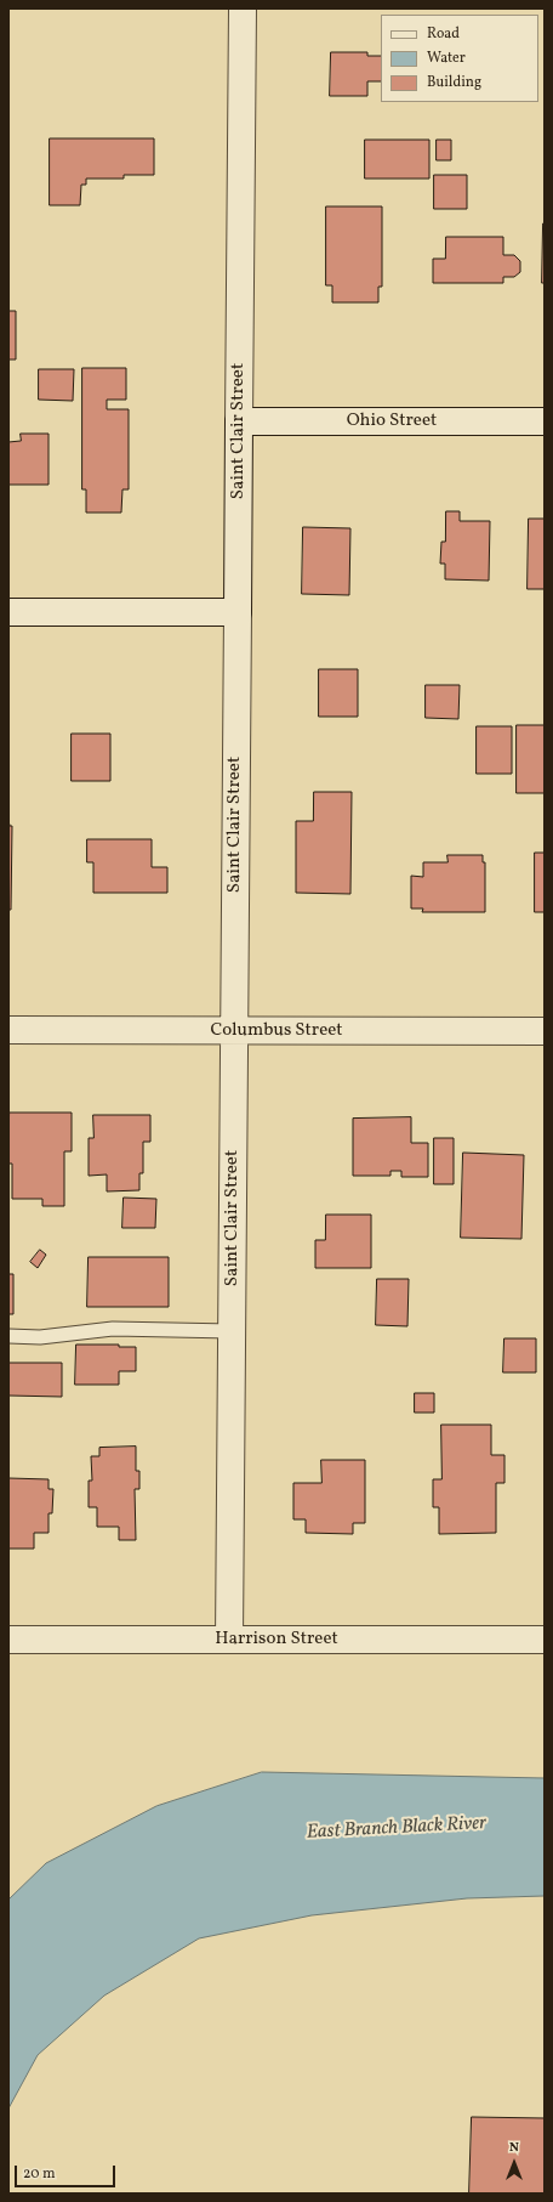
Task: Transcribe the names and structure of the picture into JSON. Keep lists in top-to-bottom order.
{
  "streets": {
    "street": [
      "Ohio Street",
      "Saint Clair Street",
      "Columbus Street",
      "Harrison Street"
    ]
  },
  "crossings": [
    ["Ohio Street", "Saint Clair Street"],
    ["Saint Clair Street", "Columbus Street"],
    ["Saint Clair Street", "Harrison Street"]
  ],
  "water": ["East Branch Black River"],
  "legend": ["Road", "Water", "Building"],
  "scale_bar": "20 m",
  "north": "top"
}
